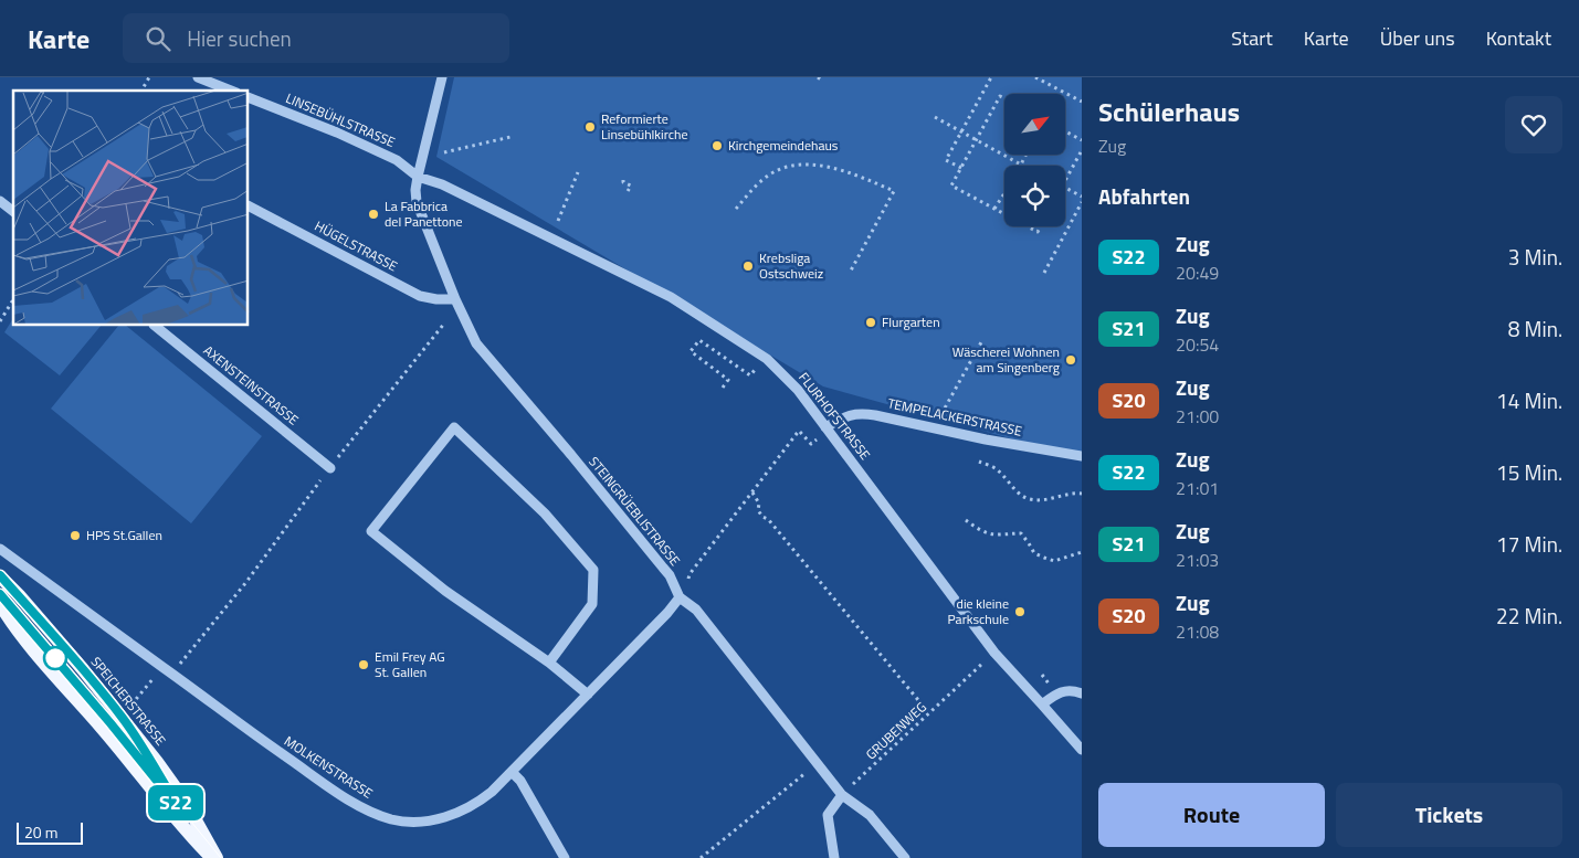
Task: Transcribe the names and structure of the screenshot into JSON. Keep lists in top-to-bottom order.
{
  "streets": {
    "main road": ["SPEICHERSTRASSE"],
    "street": [
      "LINSEBÜHLSTRASSE",
      "HÜGELSTRASSE",
      "AXENSTEINSTRASSE",
      "FLURHOFSTRASSE",
      "TEMPELACKERSTRASSE",
      "STEINGRÜEBLISTRASSE",
      "MOLKENSTRASSE"
    ],
    "path": ["GRUBENWEG"]
  },
  "crossings": [
    ["LINSEBÜHLSTRASSE", "FLURHOFSTRASSE"],
    ["LINSEBÜHLSTRASSE", "STEINGRÜEBLISTRASSE"],
    ["HÜGELSTRASSE", "STEINGRÜEBLISTRASSE"],
    ["FLURHOFSTRASSE", "TEMPELACKERSTRASSE"],
    ["FLURHOFSTRASSE", "STEINGRÜEBLISTRASSE"],
    ["STEINGRÜEBLISTRASSE", "GRUBENWEG"],
    ["STEINGRÜEBLISTRASSE", "MOLKENSTRASSE"]
  ],
  "places": [
    "Reformierte Linsebühlkirche",
    "Kirchgemeindehaus",
    "La Fabbrica del Panettone",
    "Krebsliga Ostschweiz",
    "Flurgarten",
    "Wäscherei Wohnen am Singenberg",
    "HPS St.Gallen",
    "die kleine Parkschule",
    "Emil Frey AG St. Gallen"
  ],
  "scale_bar": "20 m",
  "north": "top right",
  "page": {
    "header": "Karte",
    "search": "Hier suchen",
    "nav": [
      "Start",
      "Karte",
      "Über uns",
      "Kontakt"
    ],
    "on_map": "S22",
    "heading": [
      ["Schülerhaus", "Zug"],
      "Abfahrten"
    ],
    "list": [
      {
        "mark": "S22",
        "name": "Zug",
        "note": "20:49",
        "value": "3 Min."
      },
      {
        "mark": "S21",
        "name": "Zug",
        "note": "20:54",
        "value": "8 Min."
      },
      {
        "mark": "S20",
        "name": "Zug",
        "note": "21:00",
        "value": "14 Min."
      },
      {
        "mark": "S22",
        "name": "Zug",
        "note": "21:01",
        "value": "15 Min."
      },
      {
        "mark": "S21",
        "name": "Zug",
        "note": "21:03",
        "value": "17 Min."
      },
      {
        "mark": "S20",
        "name": "Zug",
        "note": "21:08",
        "value": "22 Min."
      }
    ],
    "buttons": ["Route", "Tickets"],
    "scale": "20 m"
  }
}
